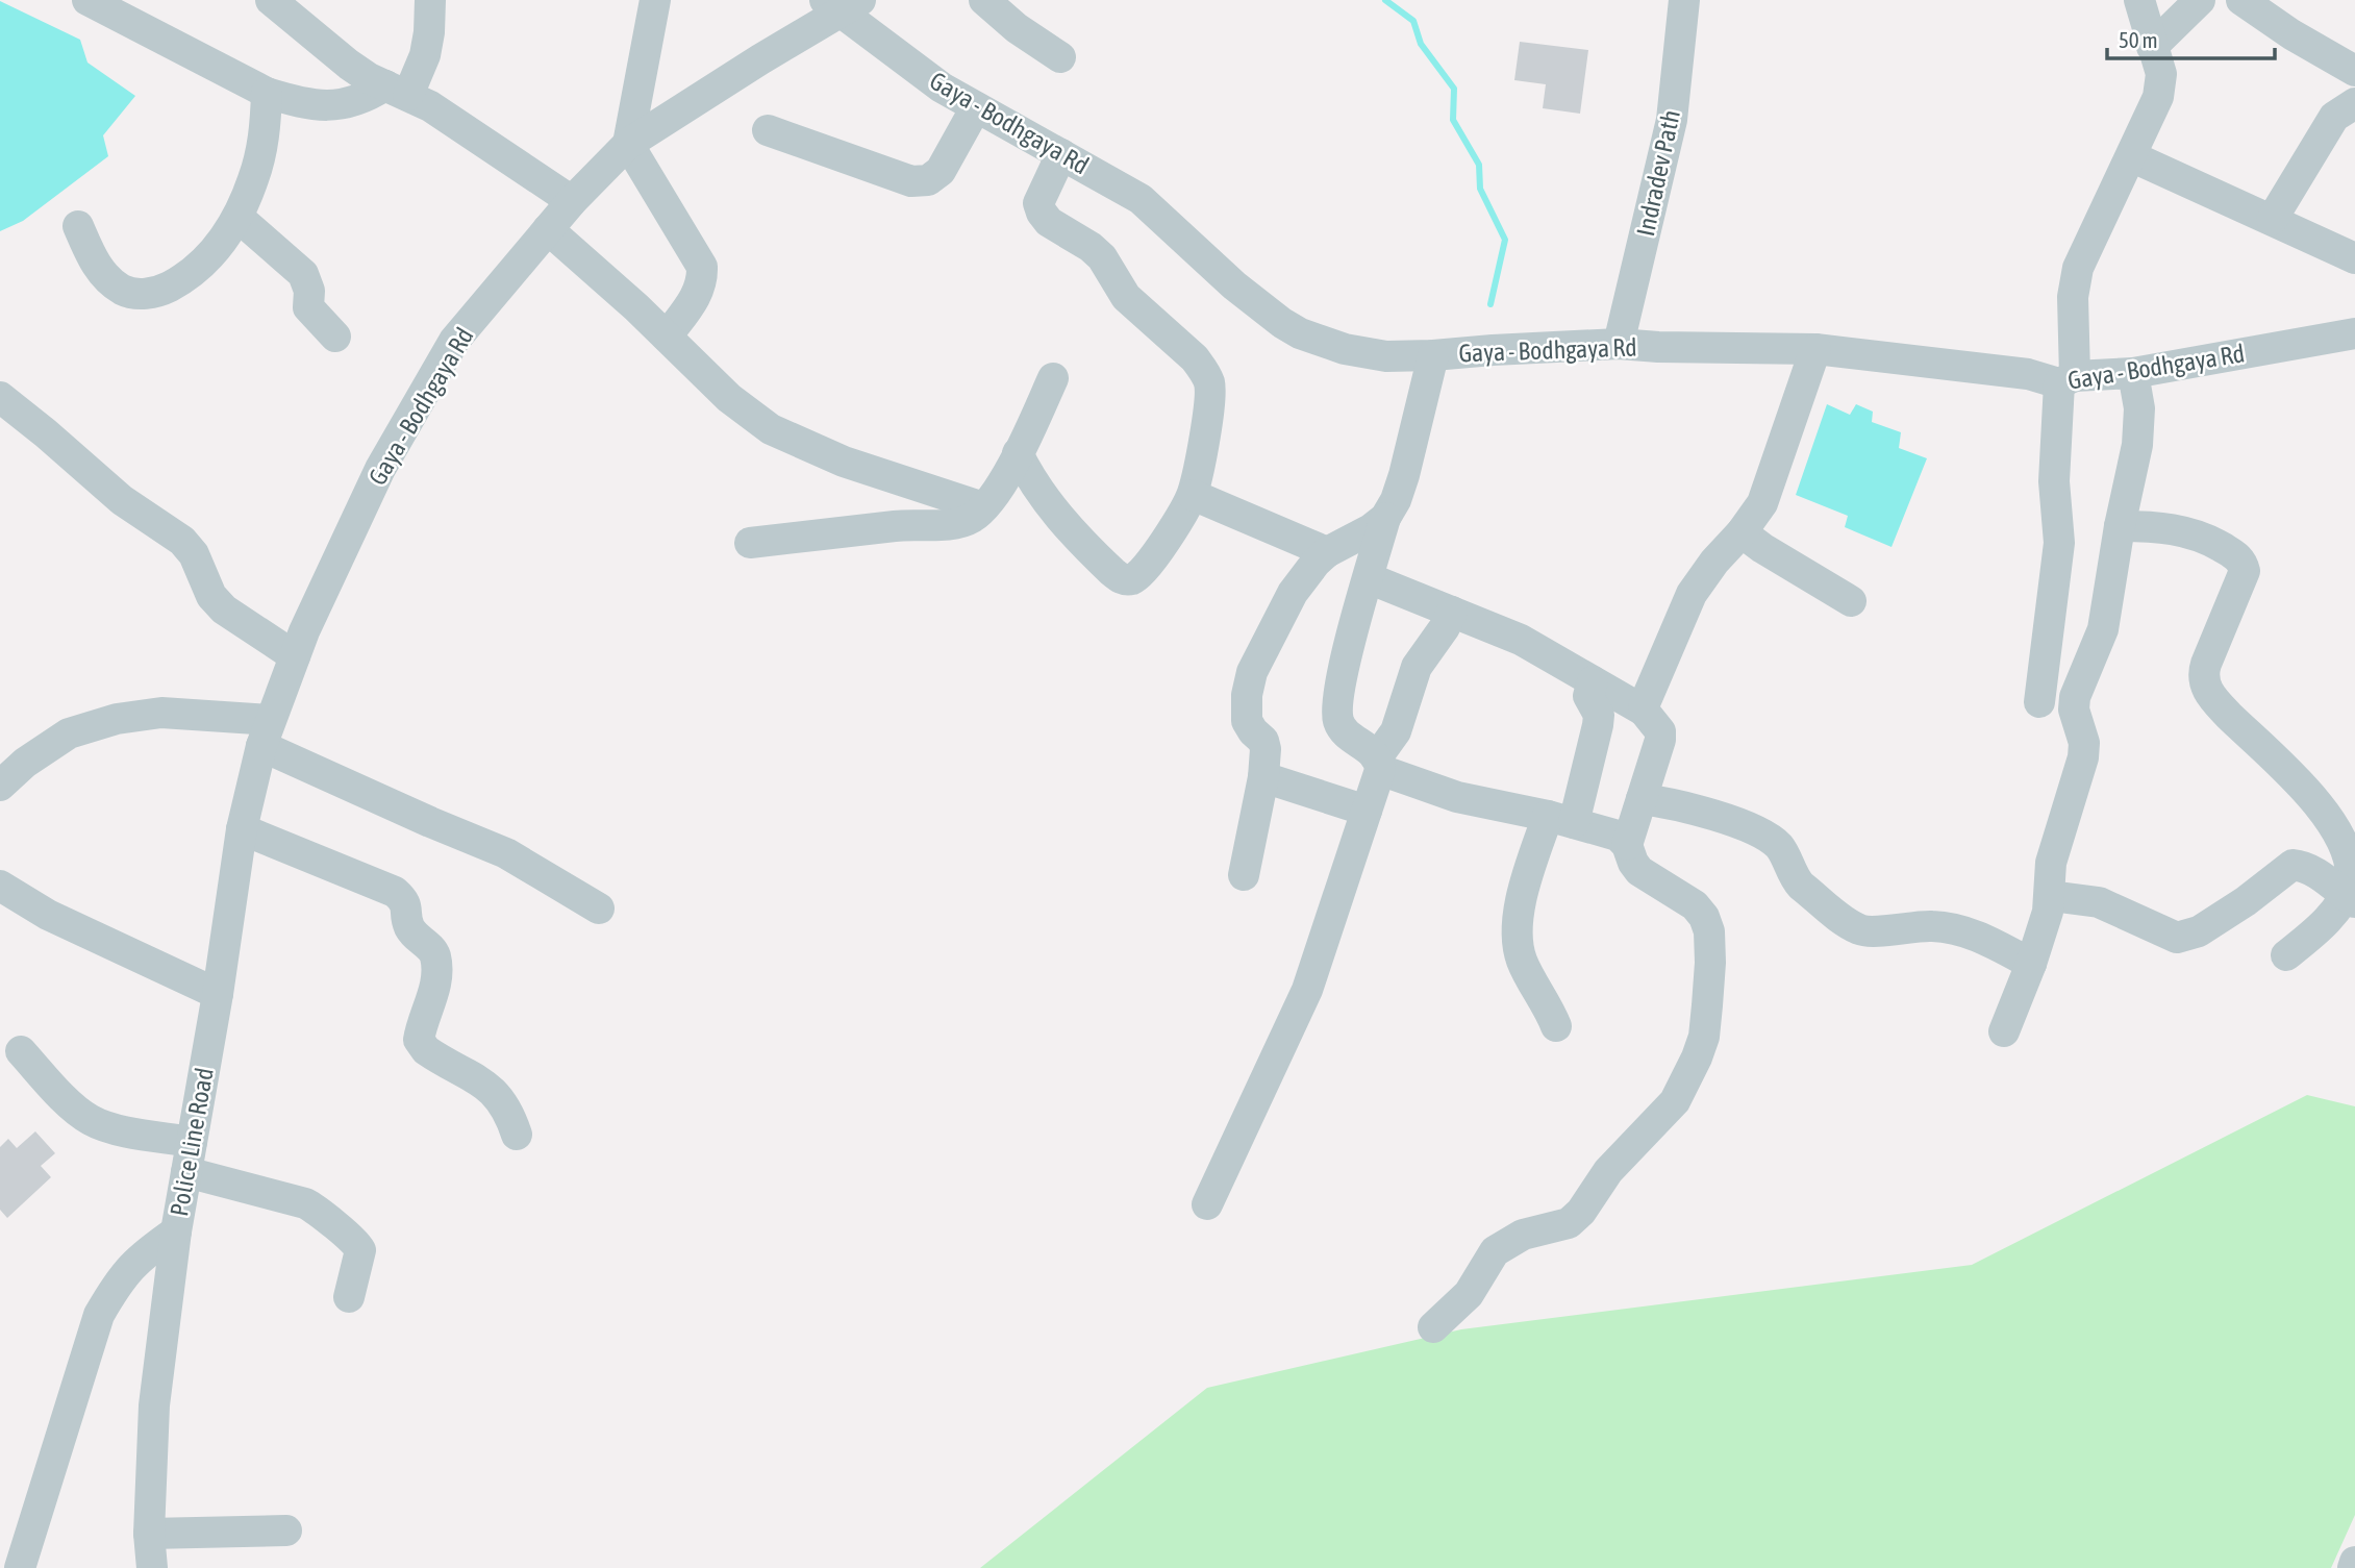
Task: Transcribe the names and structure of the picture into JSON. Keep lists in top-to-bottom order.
{
  "streets": {
    "street": ["Gaya - Bodhgaya Rd", "Indradev Path", "Police Line Road"]
  },
  "crossings": [
    ["Gaya - Bodhgaya Rd", "Indradev Path"],
    ["Gaya - Bodhgaya Rd", "Police Line Road"]
  ],
  "scale_bar": "50 m"
}
